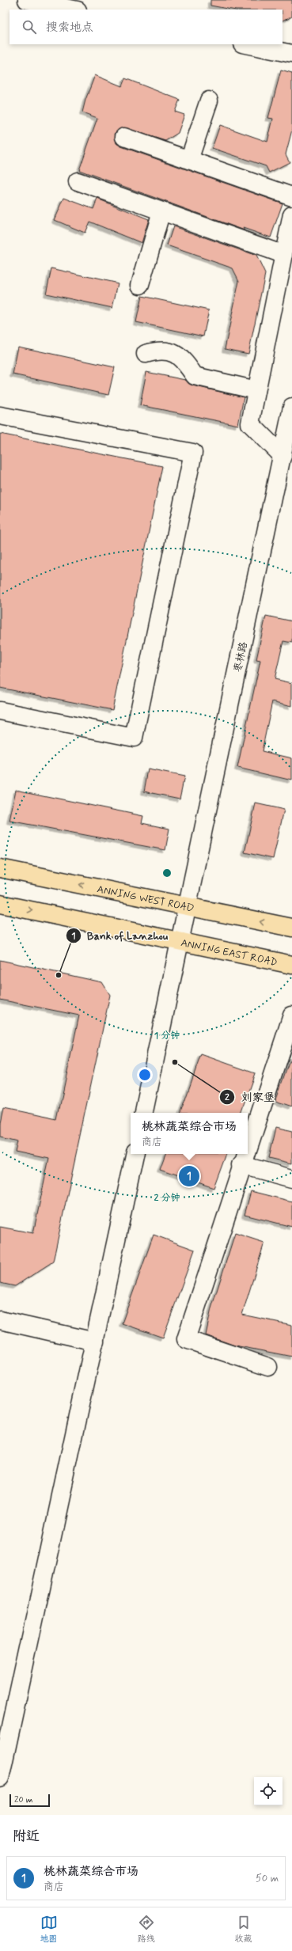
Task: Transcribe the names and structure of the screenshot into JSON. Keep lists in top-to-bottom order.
{
  "streets": {
    "main road": ["ANNING WEST ROAD", "ANNING EAST ROAD"],
    "street": ["枣林路"]
  },
  "crossings": [
    ["枣林路", "ANNING WEST ROAD"],
    ["枣林路", "ANNING EAST ROAD"]
  ],
  "one_way": ["ANNING WEST ROAD", "ANNING EAST ROAD"],
  "places": ["Bank of Lanzhou", "刘家堡"],
  "scale_bar": "20 m",
  "page": {
    "search": "搜索地点",
    "popup": ["桃林蔬菜综合市场", "商店"],
    "pins": "1",
    "scale": "20 m",
    "heading": "附近",
    "list": [
      {
        "mark": "1",
        "name": "桃林蔬菜综合市场",
        "note": "商店",
        "value": "50 m"
      }
    ],
    "nav": ["地图", "路线", "收藏"]
  },
  "rings": ["1 分钟", "2 分钟"]
}
